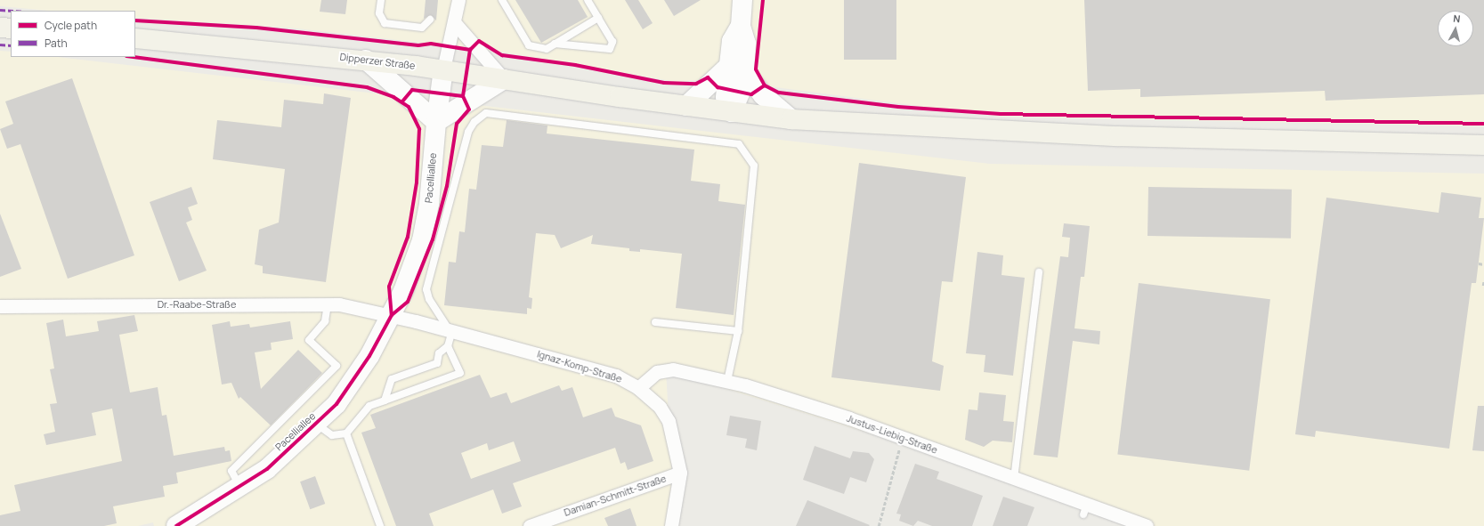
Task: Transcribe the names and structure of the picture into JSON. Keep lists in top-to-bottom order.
{
  "streets": {
    "main road": ["Dipperzer Straße", "Pacelliallee"],
    "street": [
      "Dr.-Raabe-Straße",
      "Ignaz-Komp-Straße",
      "Justus-Liebig-Straße",
      "Damian-Schmitt-Straße"
    ]
  },
  "crossings": [
    ["Dipperzer Straße", "Pacelliallee"],
    ["Pacelliallee", "Dr.-Raabe-Straße"],
    ["Pacelliallee", "Ignaz-Komp-Straße"],
    ["Dr.-Raabe-Straße", "Ignaz-Komp-Straße"],
    ["Ignaz-Komp-Straße", "Justus-Liebig-Straße"],
    ["Ignaz-Komp-Straße", "Damian-Schmitt-Straße"]
  ],
  "legend": ["Cycle path", "Path"],
  "north": "top"
}
